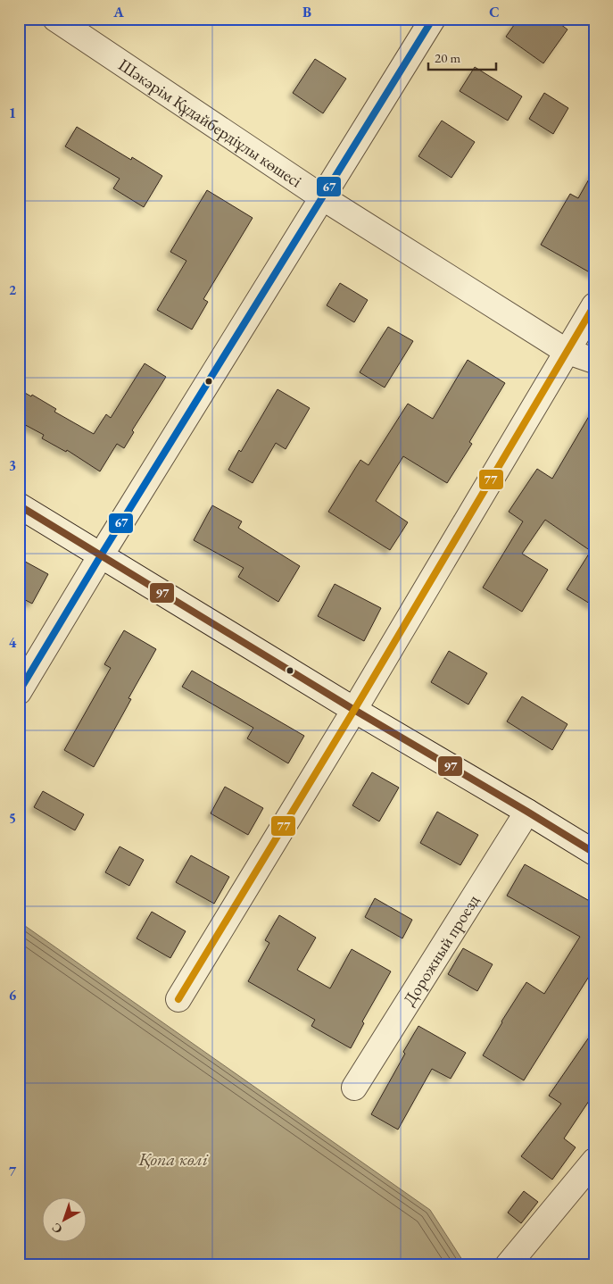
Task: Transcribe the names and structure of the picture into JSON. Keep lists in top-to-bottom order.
{
  "streets": {
    "street": ["Шәкәрім Құдайбердіұлы көшесі", "Дорожный проезд"]
  },
  "water": ["Қопа көлі"],
  "lines": ["transit line 67", "transit line 77", "transit line 97"],
  "scale_bar": "20 m",
  "north": "bottom left",
  "grid": {
    "columns": ["A", "B", "C"],
    "rows": [
      "1",
      "2",
      "3",
      "4",
      "5",
      "6",
      "7"
    ]
  }
}
